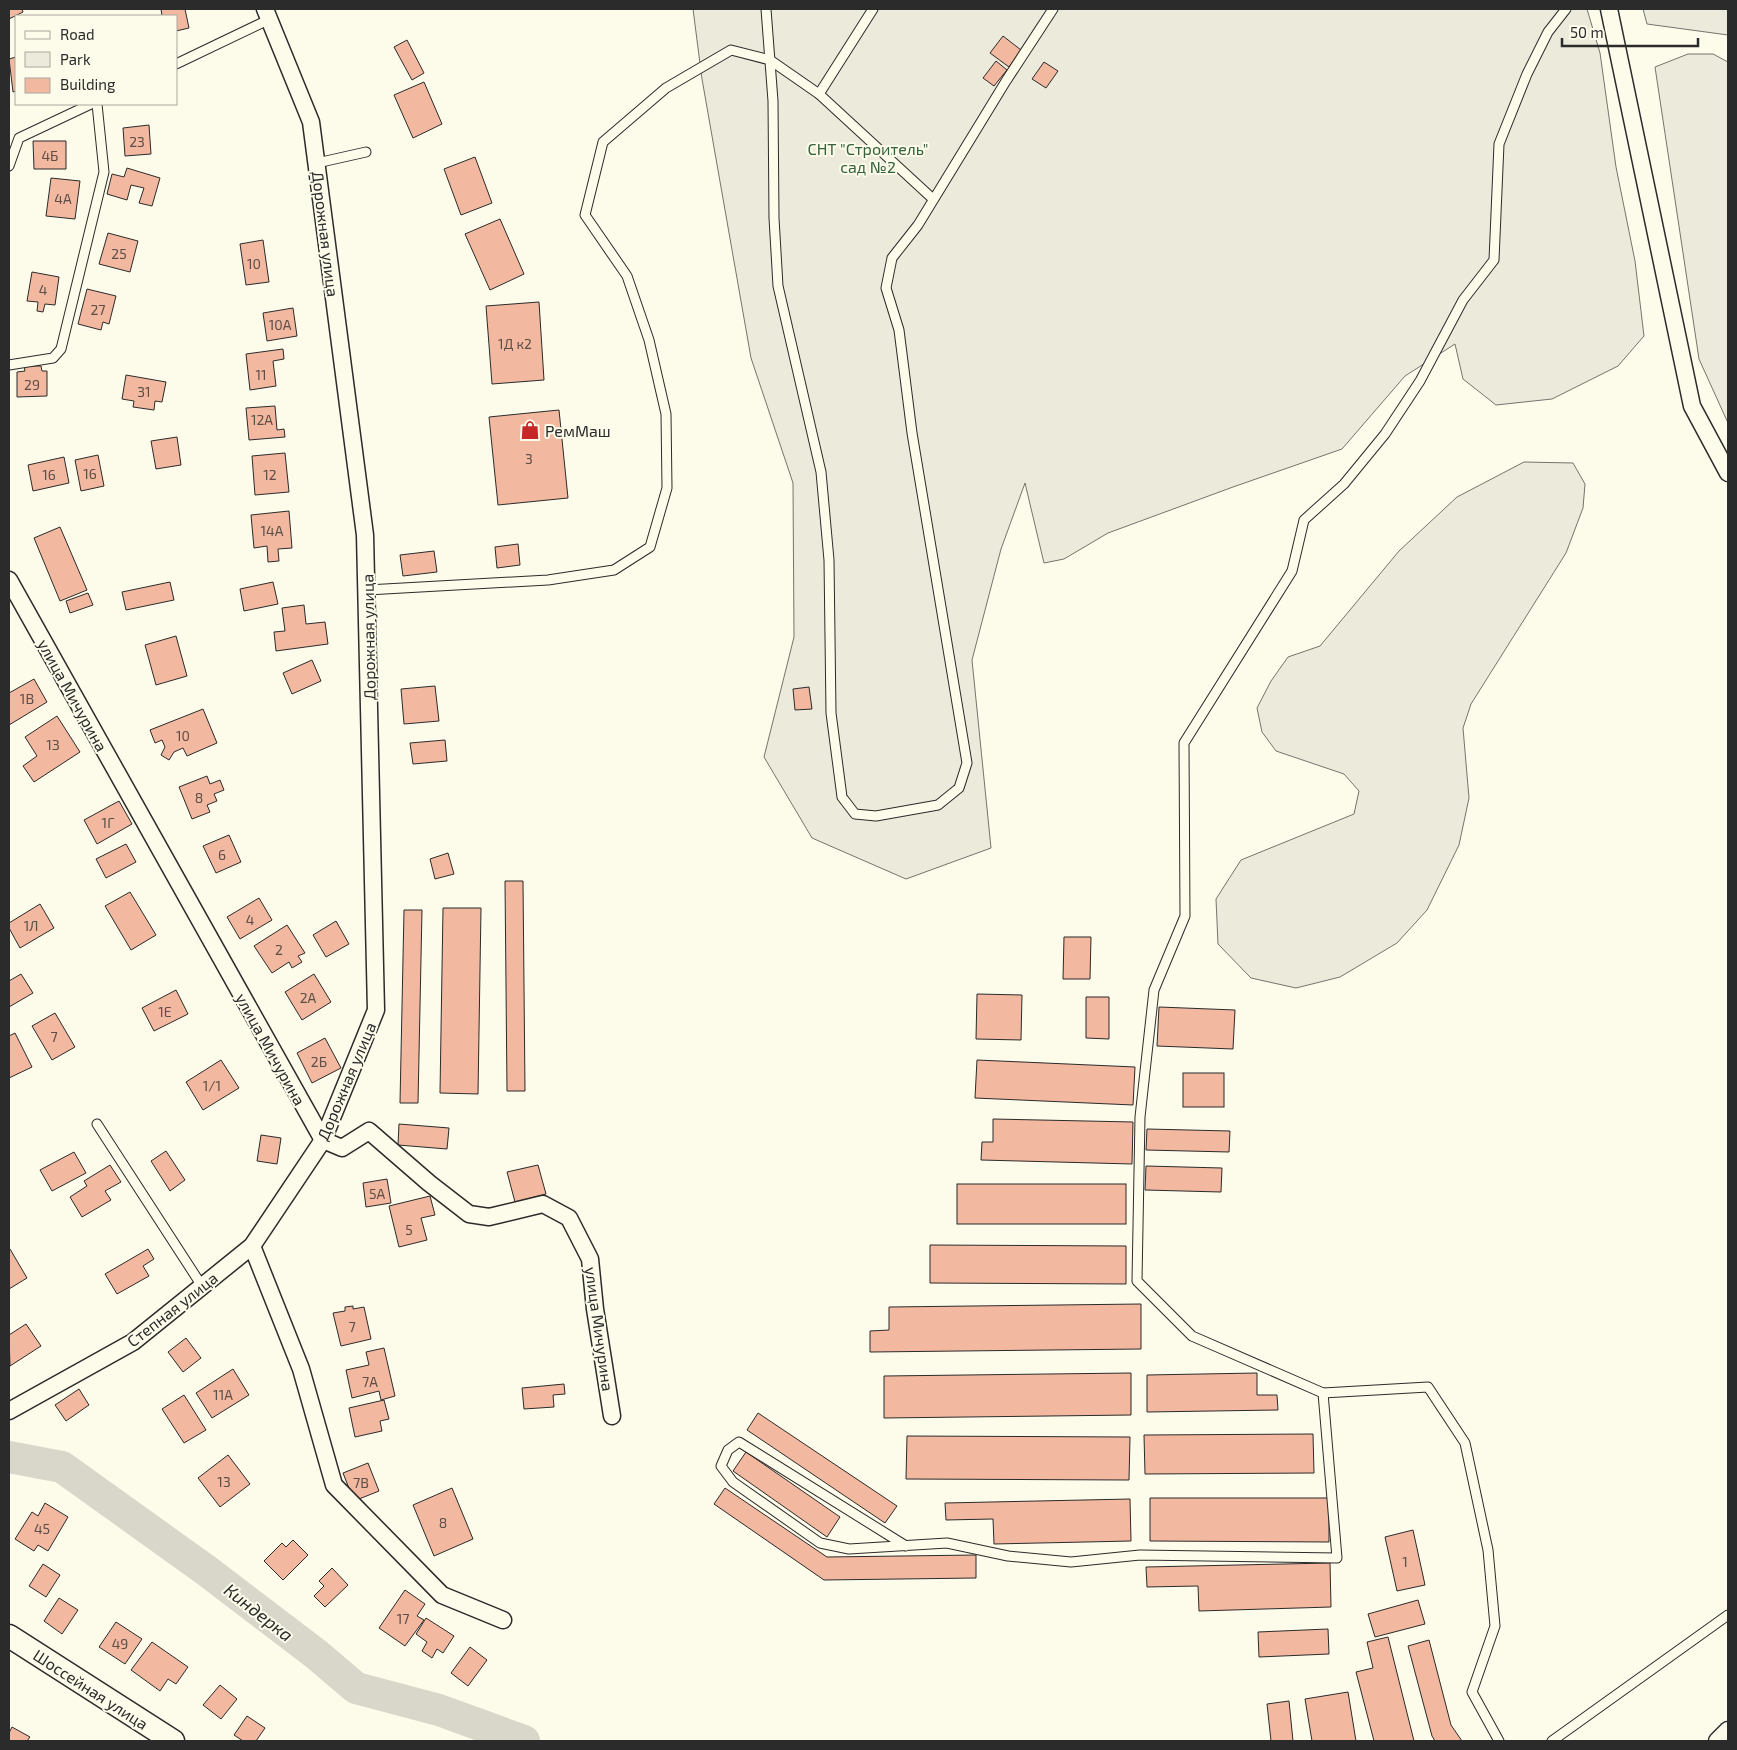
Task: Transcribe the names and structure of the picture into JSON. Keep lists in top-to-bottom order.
{
  "streets": {
    "street": [
      "Дорожная улица",
      "улица Мичурина",
      "Степная улица",
      "Шоссейная улица"
    ]
  },
  "crossings": [
    ["Дорожная улица", "улица Мичурина"],
    ["Дорожная улица", "Степная улица"]
  ],
  "water": ["Киндерка"],
  "parks": ["СНТ \"Строитель\" сад №2"],
  "places": {
    "shop": ["РемМаш"]
  },
  "house_numbers": [
    "23",
    "4Б",
    "4А",
    "25",
    "10",
    "4",
    "27",
    "10А",
    "1Д к2",
    "11",
    "29",
    "31",
    "12А",
    "3",
    "16",
    "16",
    "12",
    "14А",
    "1В",
    "10",
    "1З",
    "8",
    "1Г",
    "6",
    "4",
    "1Л",
    "2",
    "2А",
    "1Е",
    "7",
    "2Б",
    "1/1",
    "5А",
    "5",
    "7",
    "7А",
    "11А",
    "13",
    "7В",
    "8",
    "45",
    "1",
    "17",
    "49"
  ],
  "legend": ["Road", "Park", "Building"],
  "scale_bar": "50 m"
}
